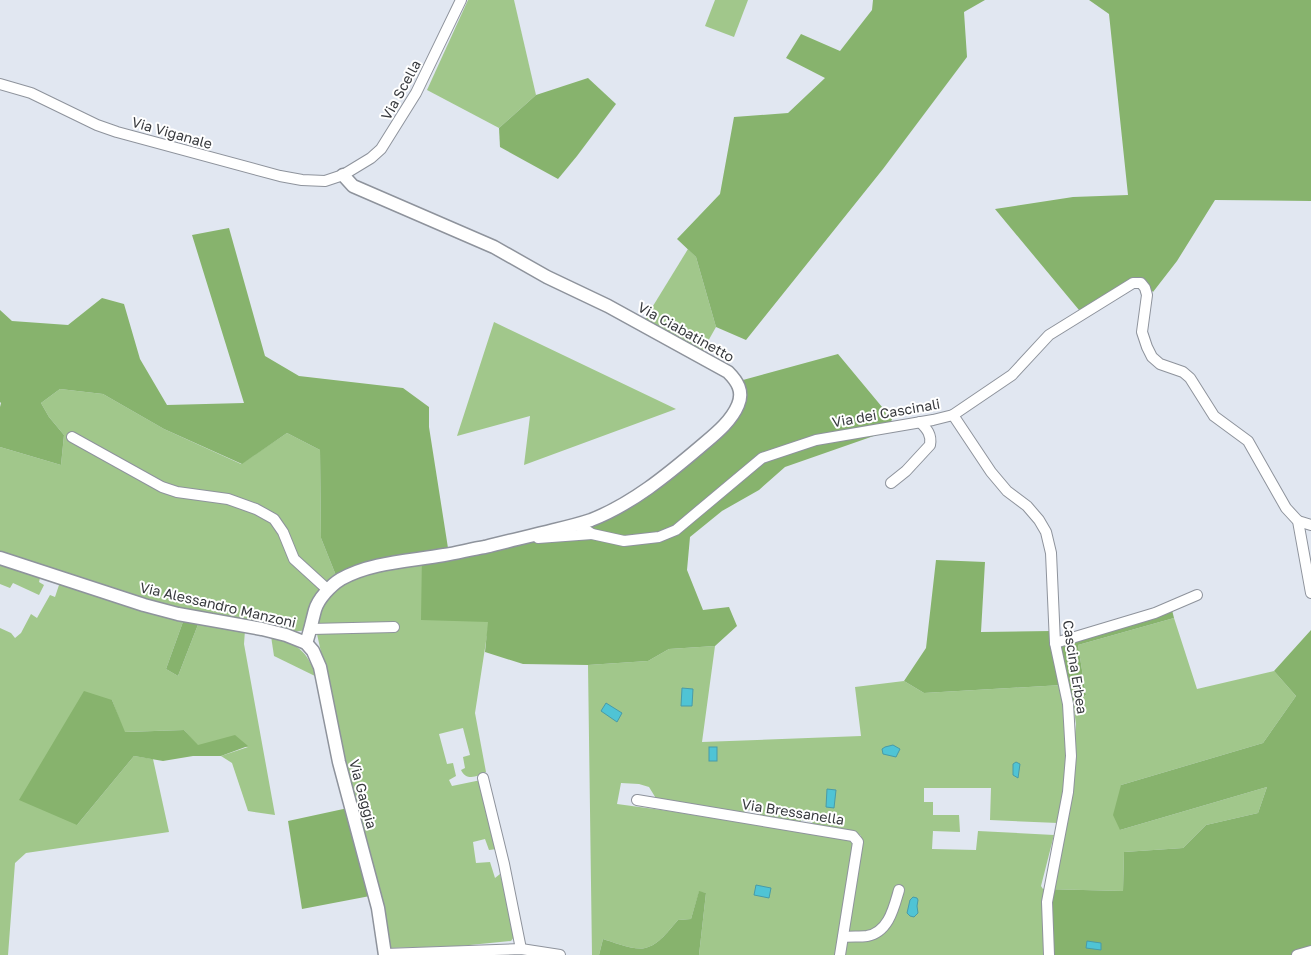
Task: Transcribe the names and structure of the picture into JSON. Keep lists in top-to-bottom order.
{
  "streets": {
    "street": [
      "Via Scella",
      "Via Viganale",
      "Via Ciabatinetto",
      "Via dei Cascinali",
      "Via Alessandro Manzoni",
      "Cascina Erbea",
      "Via Gaggia",
      "Via Bressanella"
    ]
  },
  "crossings": [
    ["Via Scella", "Via Viganale"],
    ["Via Scella", "Via Ciabatinetto"],
    ["Via Viganale", "Via Ciabatinetto"],
    ["Via Ciabatinetto", "Via dei Cascinali"],
    ["Via Ciabatinetto", "Via Alessandro Manzoni"],
    ["Via dei Cascinali", "Cascina Erbea"],
    ["Via Alessandro Manzoni", "Via Gaggia"]
  ]
}
